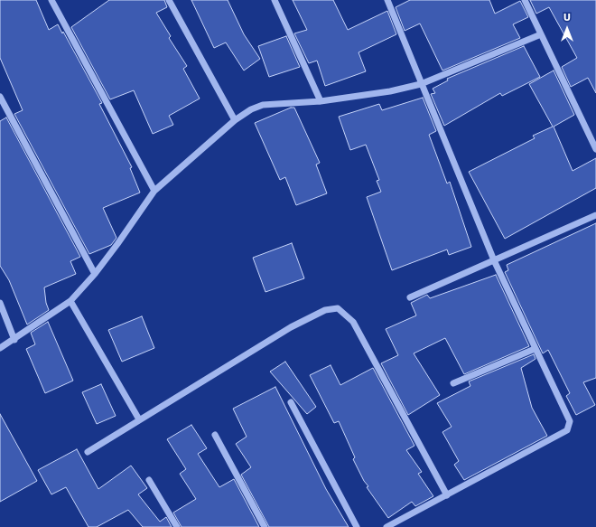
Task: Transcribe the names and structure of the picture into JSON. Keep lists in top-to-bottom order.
{
  "north": "top"
}
